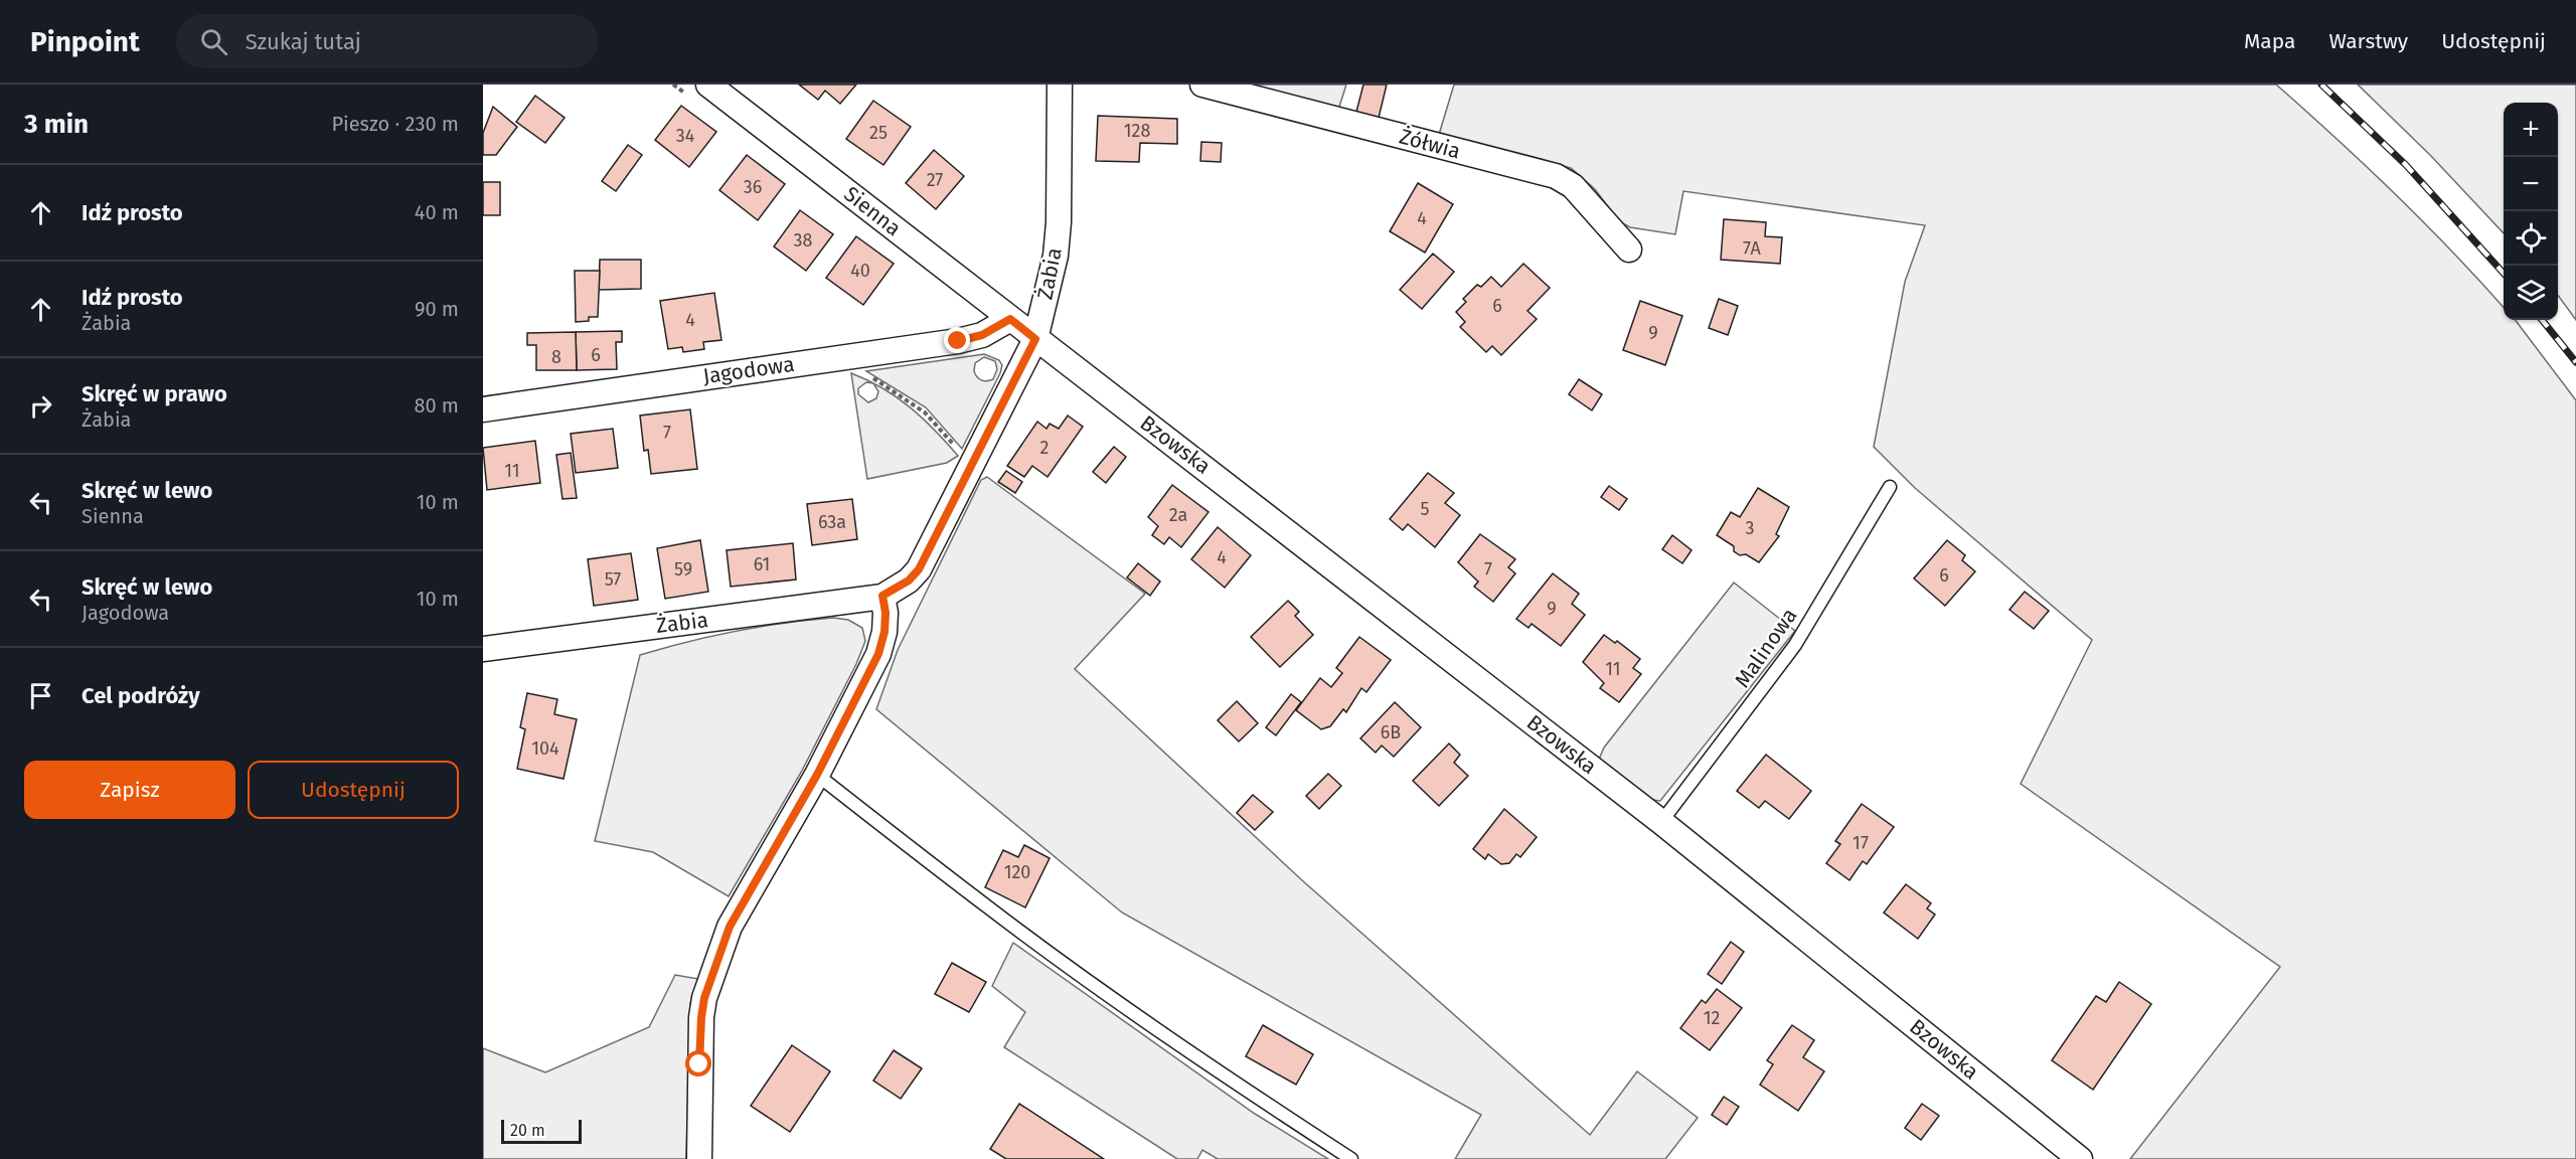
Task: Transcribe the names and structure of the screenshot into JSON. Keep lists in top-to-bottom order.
{
  "streets": {
    "street": [
      "Żółwia",
      "Sienna",
      "Żabia",
      "Jagodowa",
      "Bzowska"
    ],
    "lane": ["Malinowa"]
  },
  "crossings": [
    ["Sienna", "Żabia"],
    ["Sienna", "Jagodowa"],
    ["Sienna", "Bzowska"],
    ["Żabia", "Bzowska"],
    ["Bzowska", "Malinowa"]
  ],
  "house_numbers": [
    "128",
    "25",
    "34",
    "27",
    "36",
    "4",
    "38",
    "7A",
    "40",
    "6",
    "4",
    "9",
    "6",
    "8",
    "7",
    "2",
    "11",
    "5",
    "2a",
    "63a",
    "3",
    "4",
    "61",
    "59",
    "7",
    "6",
    "57",
    "9",
    "11",
    "6B",
    "104",
    "17",
    "120",
    "12"
  ],
  "scale_bar": "20 m",
  "page": {
    "header": "Pinpoint",
    "search": "Szukaj tutaj",
    "nav": ["Mapa", "Warstwy", "Udostępnij"],
    "heading": ["3 min", "Pieszo · 230 m"],
    "map_buttons": ["+", "−"],
    "list": [
      ["Idź prosto", "40 m"],
      ["Idź prosto", "Żabia", "90 m"],
      ["Skręć w prawo", "Żabia", "80 m"],
      ["Skręć w lewo", "Sienna", "10 m"],
      ["Skręć w lewo", "Jagodowa", "10 m"],
      "Cel podróży"
    ],
    "buttons": ["Zapisz", "Udostępnij"],
    "scale": "20 m"
  }
}
